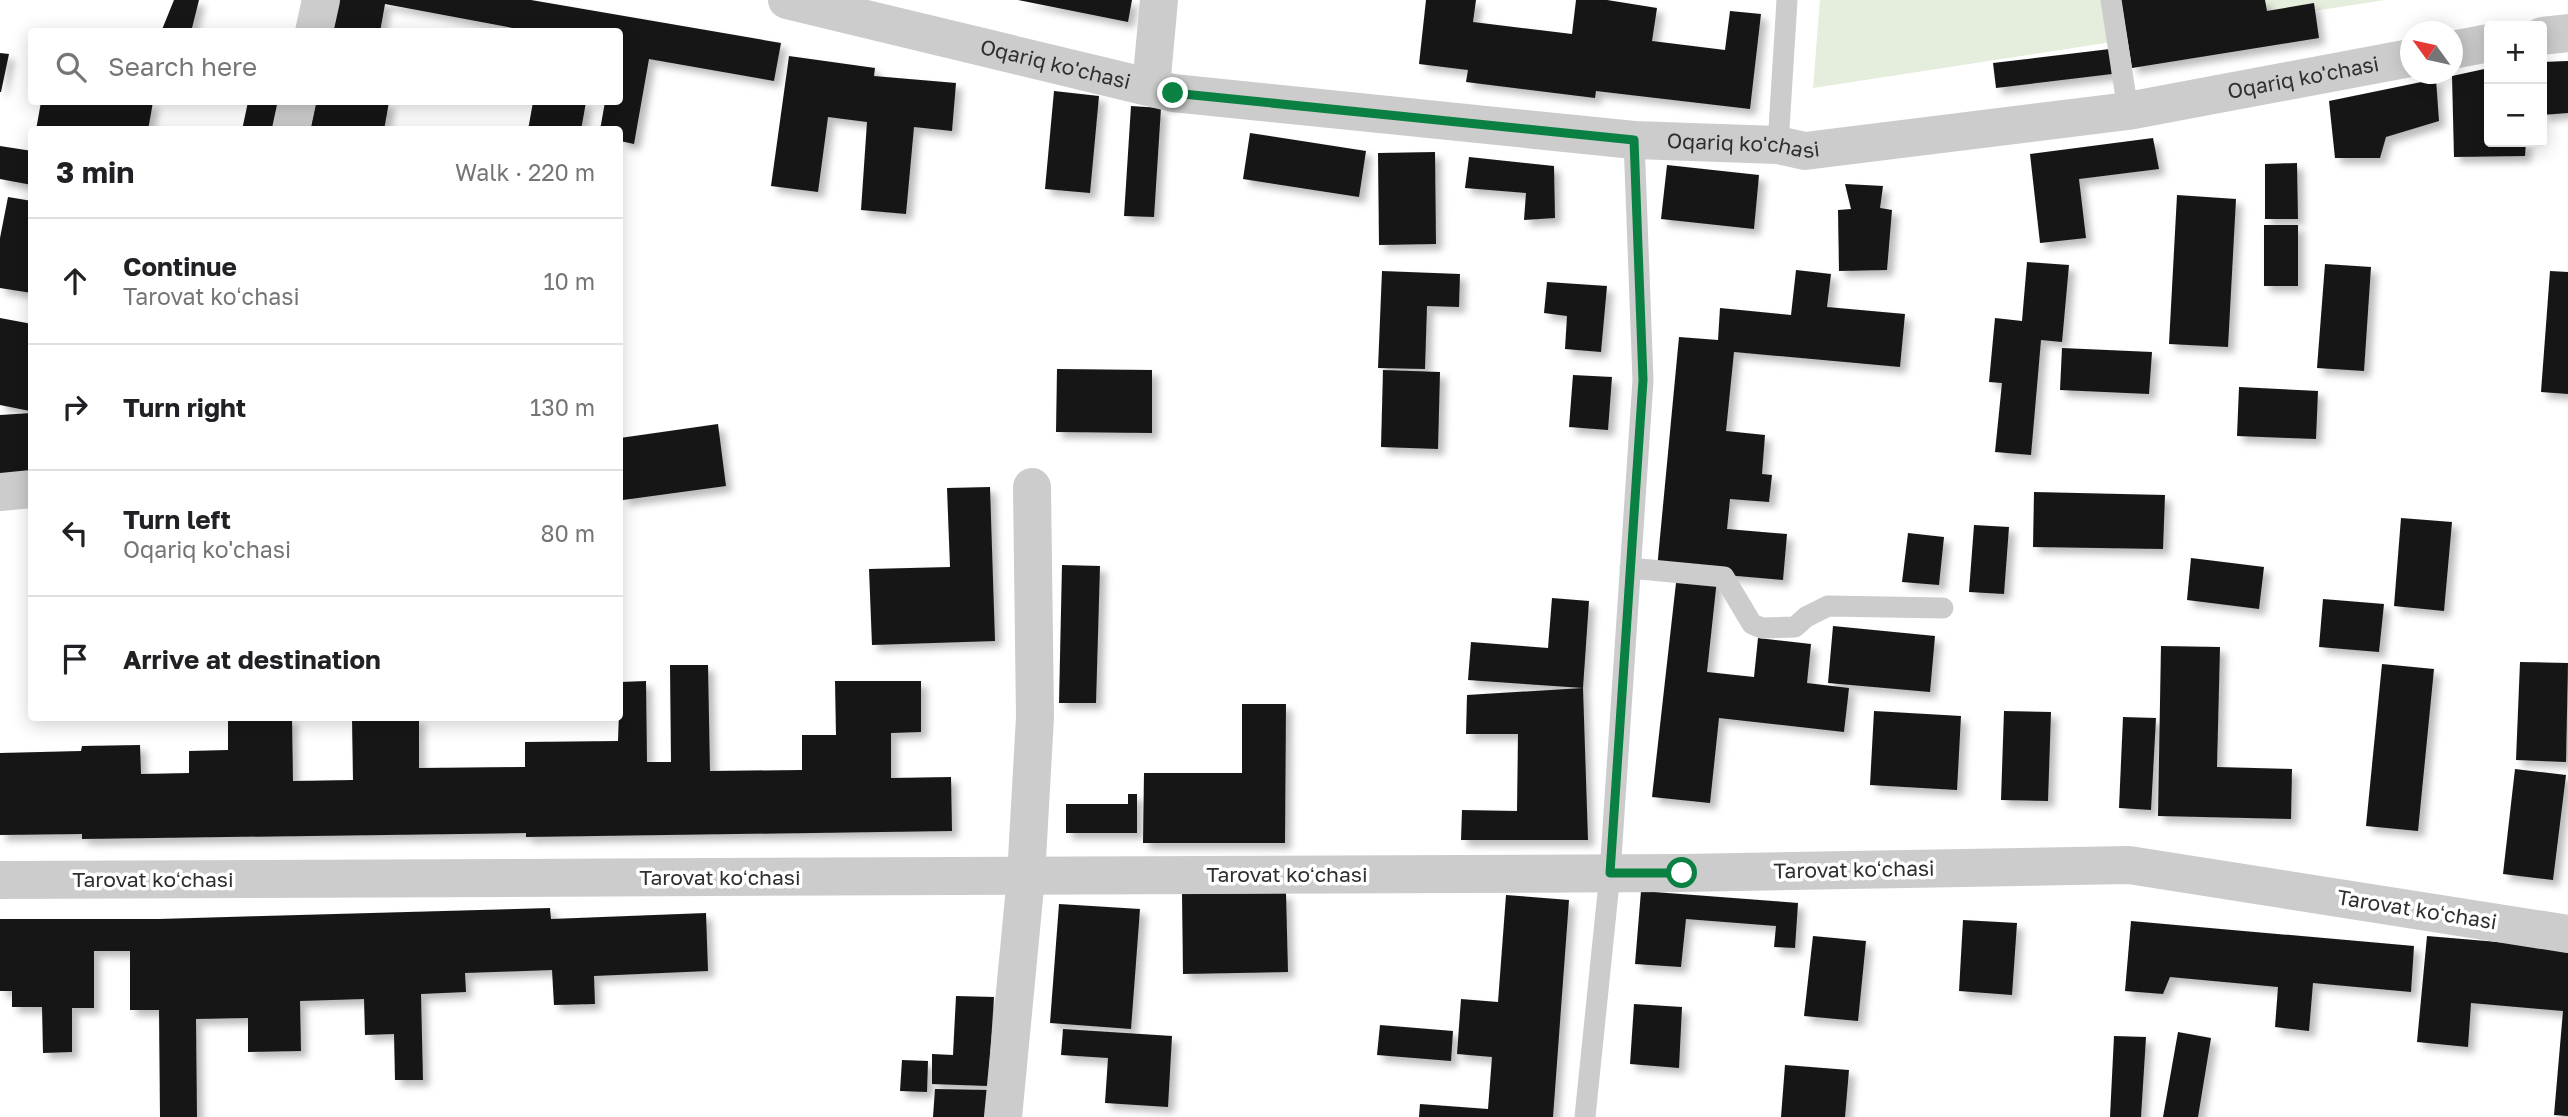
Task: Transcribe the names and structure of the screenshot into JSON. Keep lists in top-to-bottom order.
{
  "streets": {
    "street": ["Oqariq ko'chasi", "Tarovat koʻchasi"]
  },
  "north": "top left",
  "page": {
    "map_buttons": ["+", "−"],
    "search": "Search here",
    "heading": ["3 min", "Walk · 220 m"],
    "list": [
      ["Continue", "Tarovat koʻchasi", "10 m"],
      ["Turn right", "130 m"],
      ["Turn left", "Oqariq ko'chasi", "80 m"],
      "Arrive at destination"
    ]
  }
}
